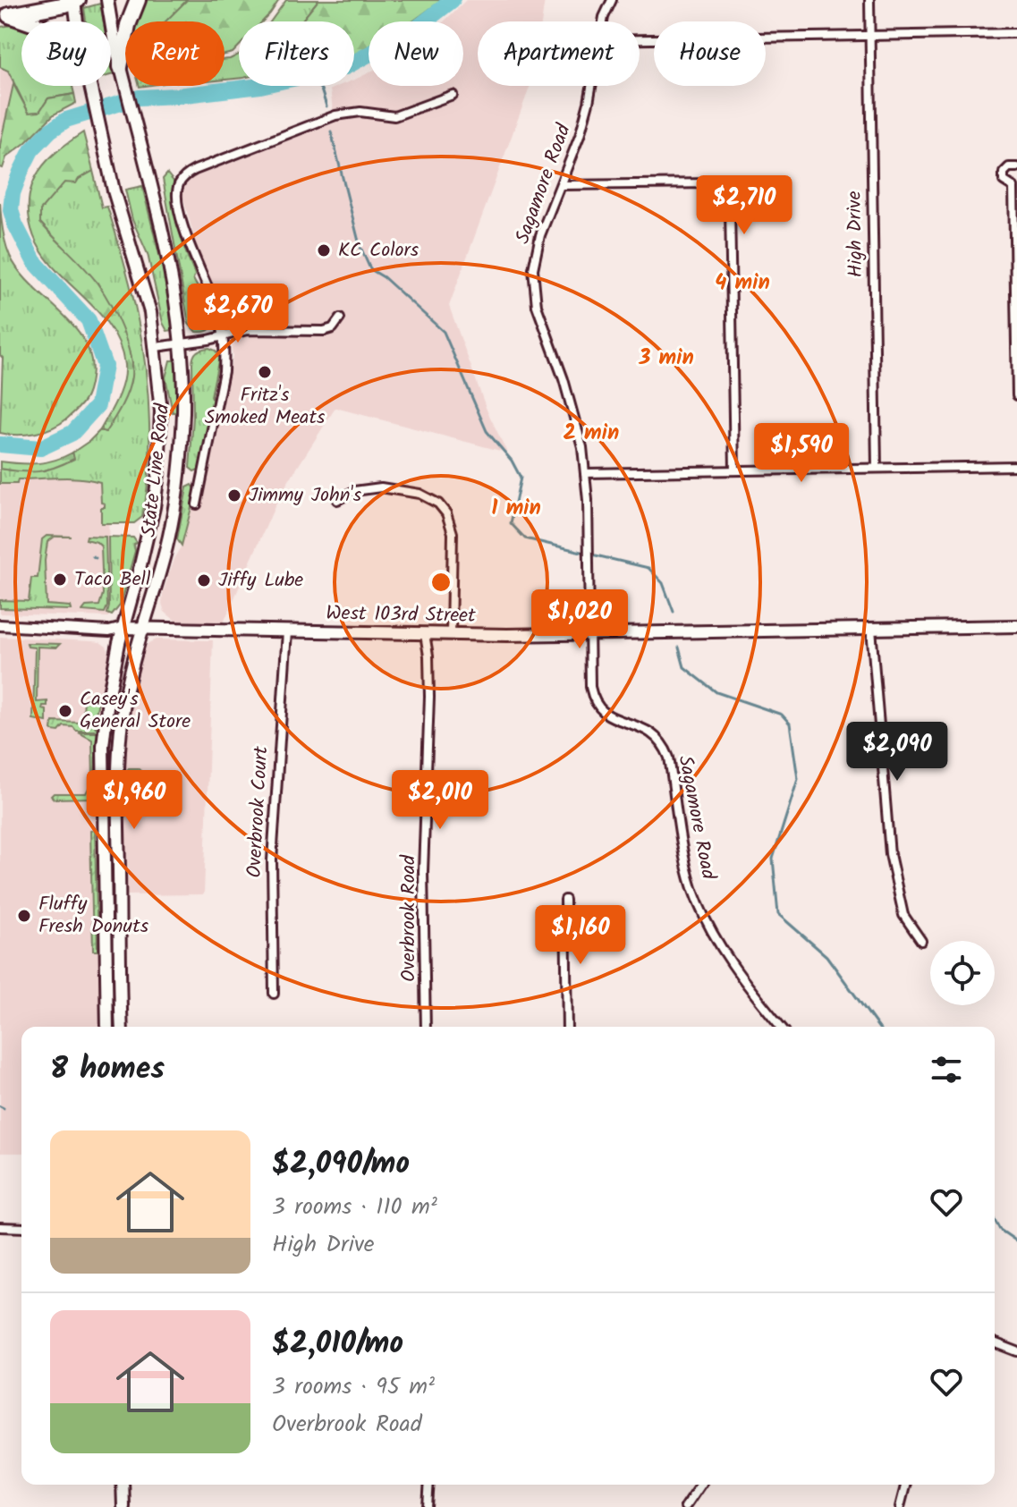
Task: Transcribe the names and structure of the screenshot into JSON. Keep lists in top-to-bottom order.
{
  "streets": {
    "main road": ["State Line Road", "West 103rd Street"],
    "street": [
      "Sagamore Road",
      "High Drive",
      "Overbrook Court",
      "Overbrook Road"
    ]
  },
  "crossings": [
    ["Sagamore Road", "West 103rd Street"],
    ["State Line Road", "West 103rd Street"],
    ["West 103rd Street", "Overbrook Court"],
    ["West 103rd Street", "Overbrook Road"]
  ],
  "places": [
    "KC Colors",
    "Fritz's Smoked Meats",
    "Jimmy John's",
    "Taco Bell",
    "Jiffy Lube",
    "Casey's General Store",
    "Fluffy Fresh Donuts"
  ],
  "page": {
    "chip": [
      "Buy",
      "Rent",
      "Filters",
      "New",
      "Apartment",
      "House"
    ],
    "price": [
      "$2,710",
      "$2,670",
      "$1,590",
      "$1,020",
      "$2,090",
      "$1,960",
      "$2,010",
      "$1,160"
    ],
    "heading": "8 homes",
    "list": [
      {
        "name": "$2,090/mo",
        "note": "3 rooms · 110 m² · High Drive"
      },
      {
        "name": "$2,010/mo",
        "note": "3 rooms · 95 m² · Overbrook Road"
      }
    ]
  },
  "rings": [
    "4 min",
    "3 min",
    "2 min",
    "1 min"
  ]
}
